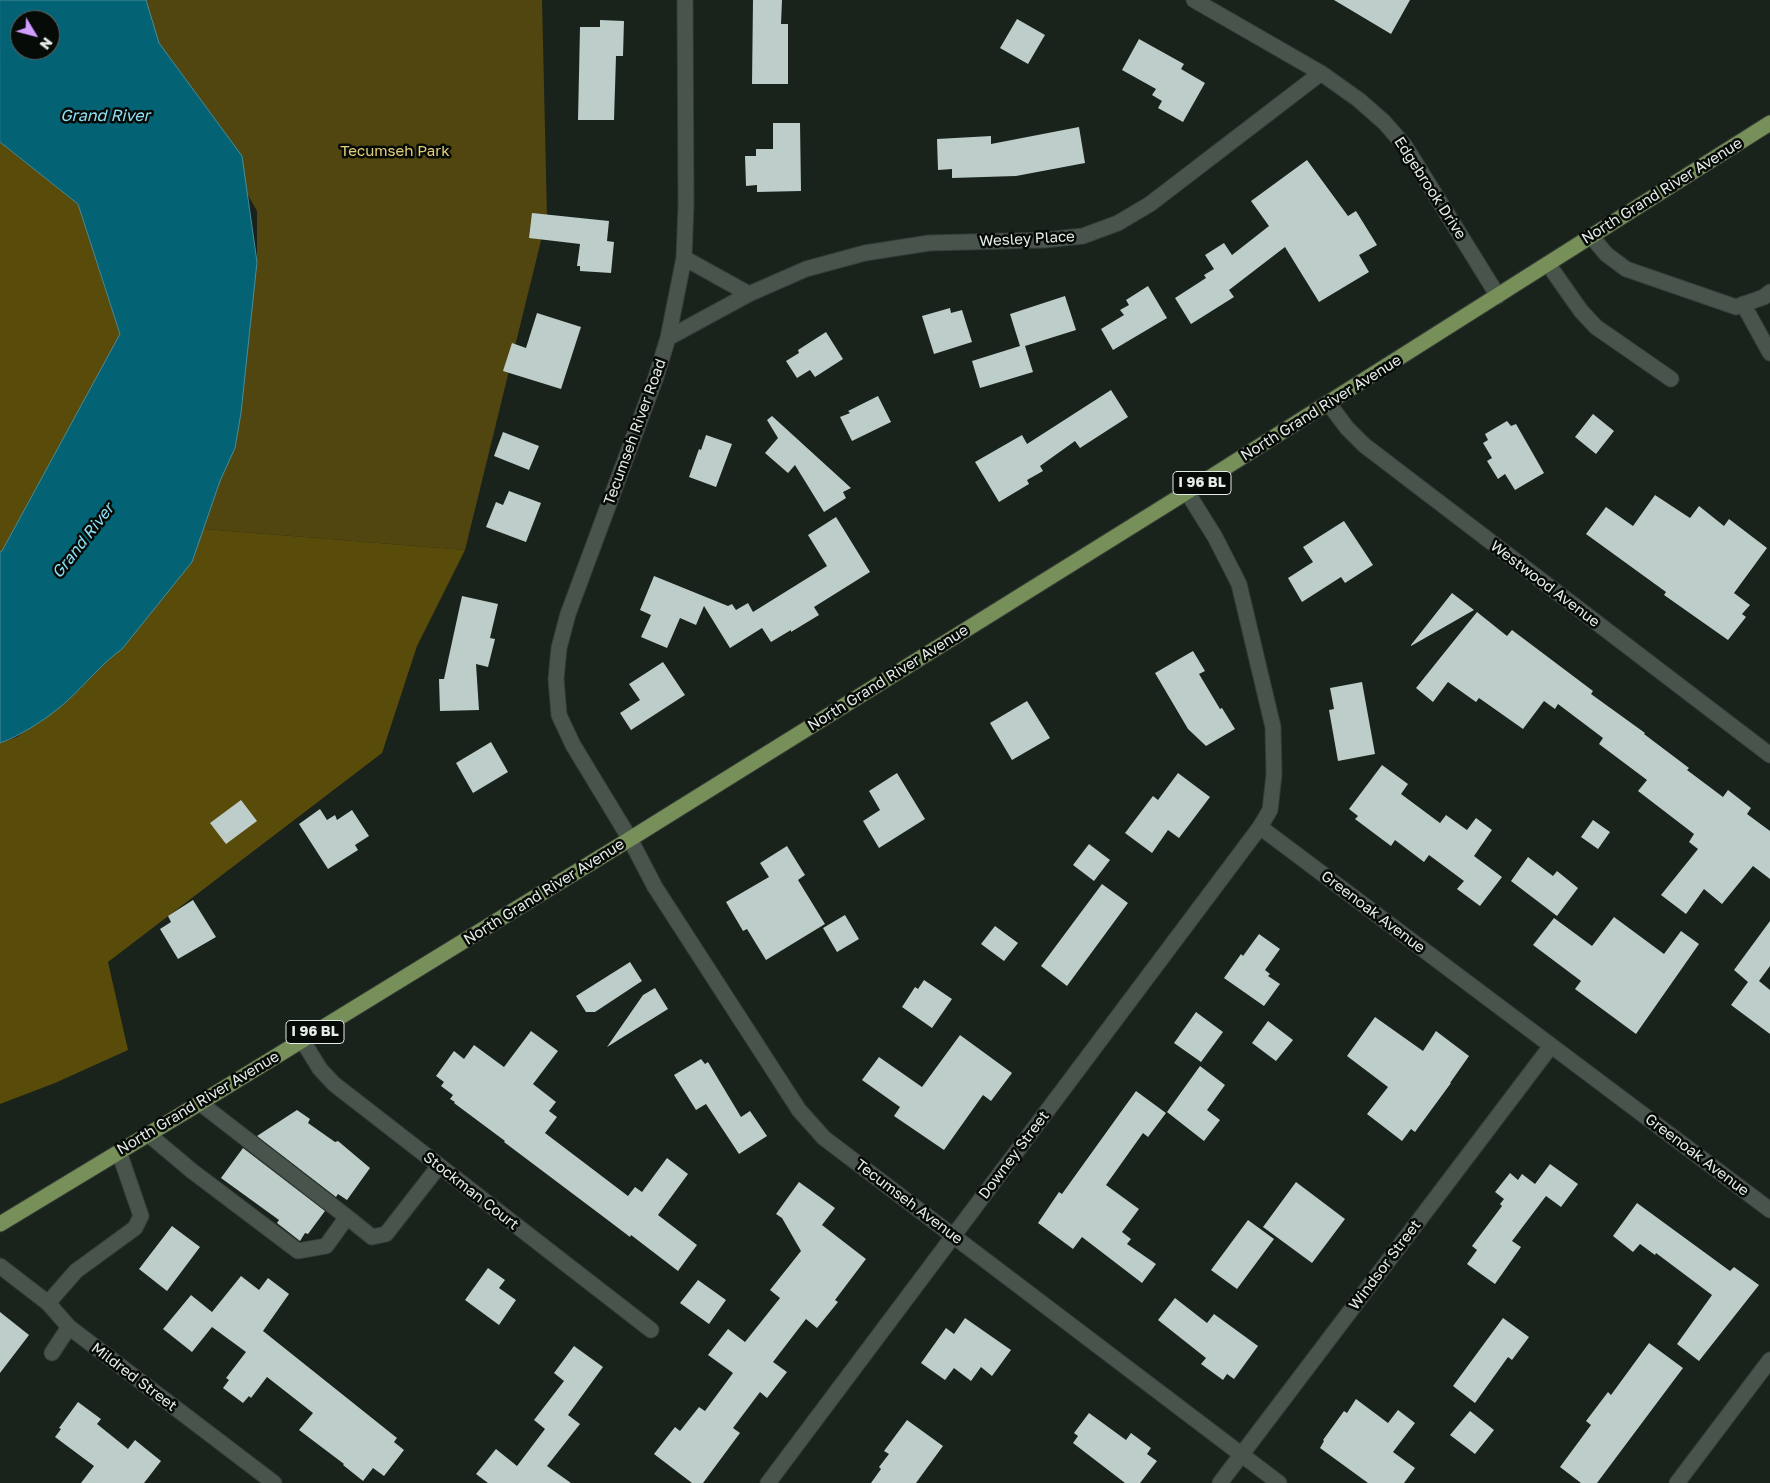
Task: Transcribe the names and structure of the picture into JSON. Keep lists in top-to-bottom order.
{
  "streets": {
    "main road": ["North Grand River Avenue", "I 96 BL"],
    "street": [
      "Edgebrook Drive",
      "Wesley Place",
      "Tecumseh River Road",
      "Westwood Avenue",
      "Greenoak Avenue",
      "Downey Street",
      "Stockman Court",
      "Tecumseh Avenue",
      "Windsor Street",
      "Mildred Street"
    ]
  },
  "crossings": [
    ["Edgebrook Drive", "North Grand River Avenue"],
    ["Edgebrook Drive", "Wesley Place"],
    ["North Grand River Avenue", "Tecumseh River Road"],
    ["North Grand River Avenue", "Westwood Avenue"],
    ["North Grand River Avenue", "Stockman Court"],
    ["North Grand River Avenue", "Tecumseh Avenue"],
    ["Wesley Place", "Tecumseh River Road"],
    ["Tecumseh River Road", "Tecumseh Avenue"],
    ["Greenoak Avenue", "Downey Street"],
    ["Greenoak Avenue", "Windsor Street"],
    ["Downey Street", "Tecumseh Avenue"],
    ["Tecumseh Avenue", "Windsor Street"]
  ],
  "water": ["Grand River"],
  "parks": ["Tecumseh Park"],
  "north": "bottom right"
}
